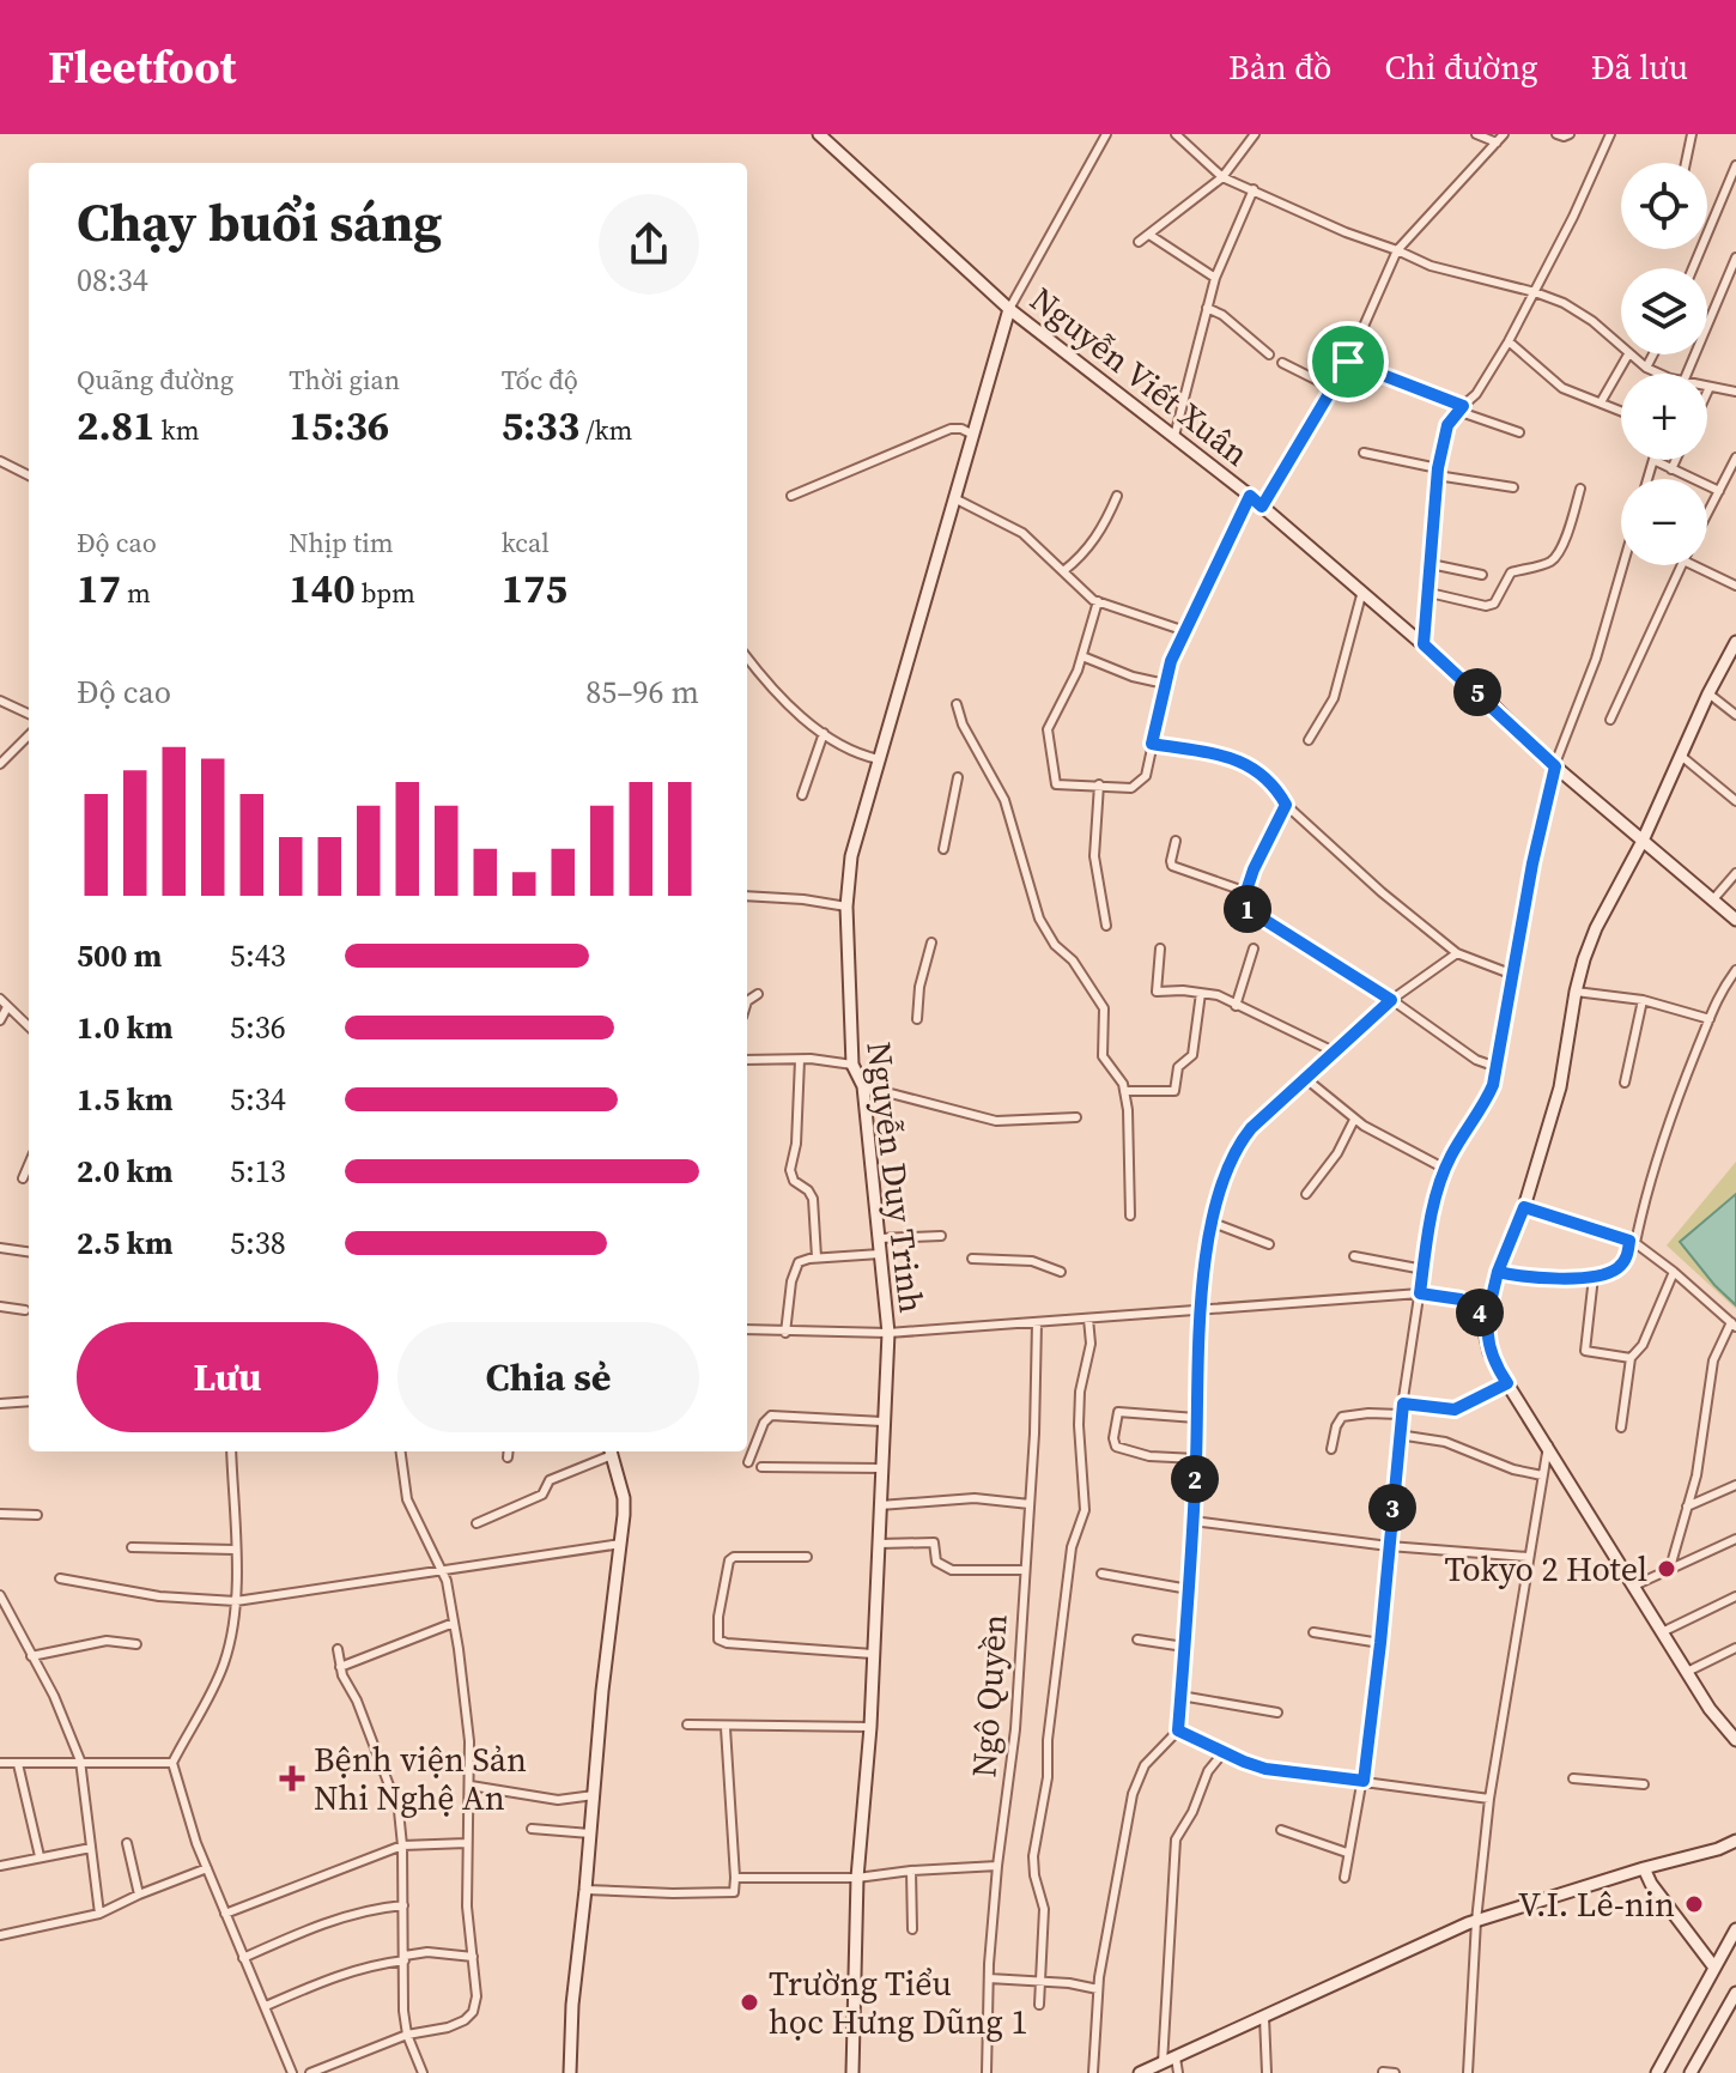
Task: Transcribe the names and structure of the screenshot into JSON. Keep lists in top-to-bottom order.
{
  "streets": {
    "street": ["Nguyễn Viết Xuân", "Nguyễn Duy Trinh", "Ngô Quyền"]
  },
  "crossings": [
    ["Nguyễn Viết Xuân", "Nguyễn Duy Trinh"]
  ],
  "places": {
    "other": ["Tokyo 2 Hotel", "V.I. Lê-nin", "Trường Tiểu học Hưng Dũng 1"],
    "health": ["Bệnh viện Sản Nhi Nghệ An"]
  },
  "page": {
    "header": "Fleetfoot",
    "nav": ["Bản đồ", "Chỉ đường", "Đã lưu"],
    "map_buttons": ["+", "−"],
    "heading": ["Chạy buổi sáng", "08:34"],
    "stats": [
      ["Quãng đường", "2.81 km"],
      ["Thời gian", "15:36"],
      ["Tốc độ", "5:33 /km"],
      ["Độ cao", "17 m"],
      ["Nhịp tim", "140 bpm"],
      ["kcal", "175"]
    ],
    "chart": ["Độ cao", "85–96 m"],
    "pins": [
      "5",
      "1",
      "4",
      "2",
      "3"
    ],
    "list": [
      {
        "name": "500 m",
        "note": "5:43"
      },
      {
        "name": "1.0 km",
        "note": "5:36"
      },
      {
        "name": "1.5 km",
        "note": "5:34"
      },
      {
        "name": "2.0 km",
        "note": "5:13"
      },
      {
        "name": "2.5 km",
        "note": "5:38"
      }
    ],
    "buttons": ["Lưu", "Chia sẻ"]
  }
}
